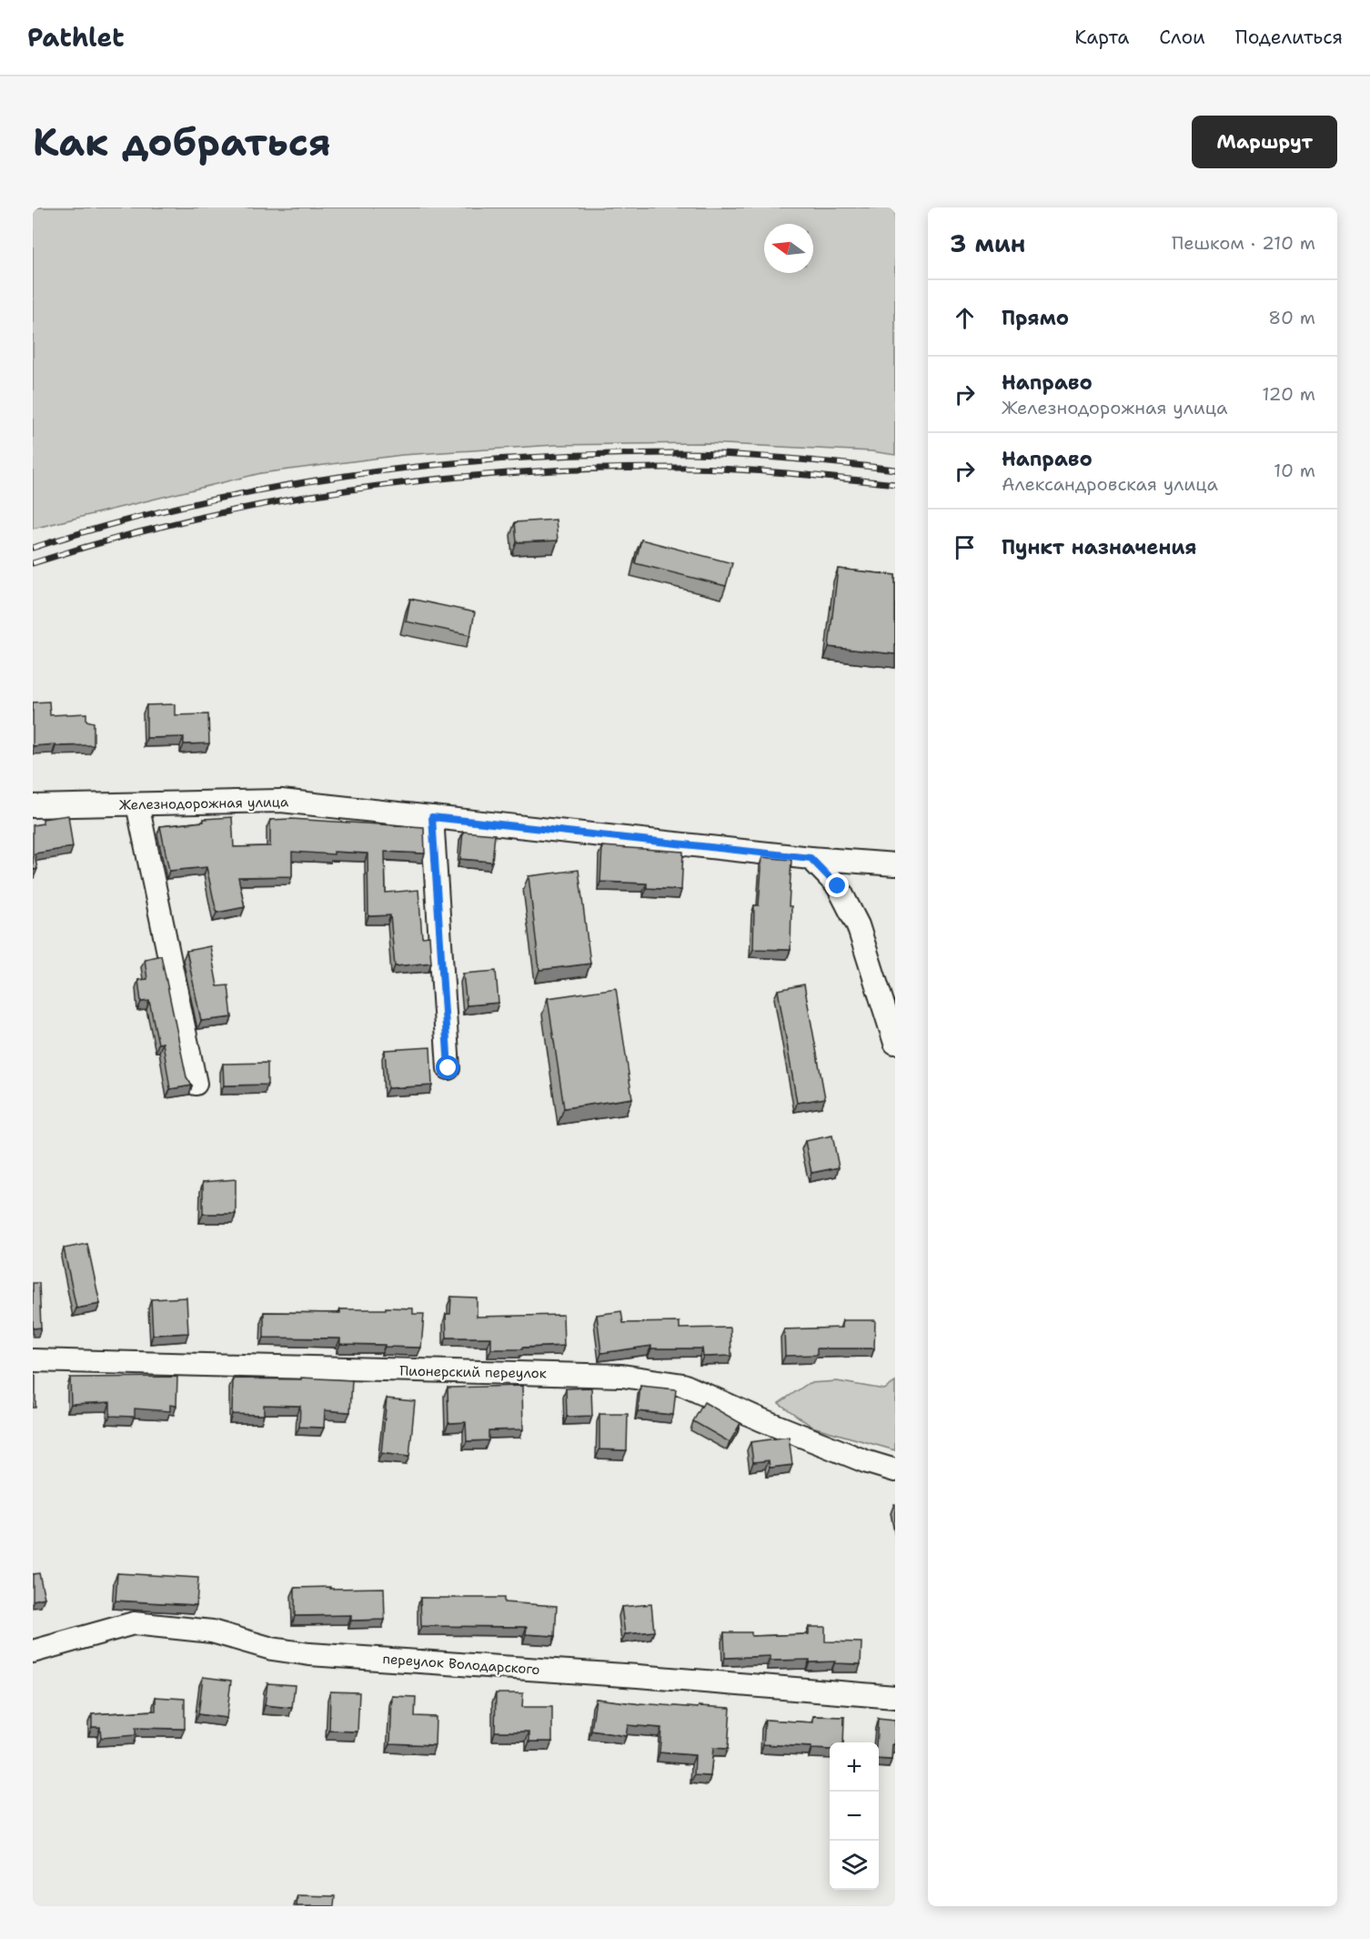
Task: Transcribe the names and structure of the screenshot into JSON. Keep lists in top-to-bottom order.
{
  "streets": {
    "street": ["Железнодорожная улица", "Пионерский переулок", "переулок Володарского"]
  },
  "north": "left",
  "page": {
    "header": "Pathlet",
    "nav": ["Карта", "Слои", "Поделиться"],
    "buttons": "Маршрут",
    "title": "Как добраться",
    "heading": ["3 мин", "Пешком · 210 m"],
    "list": [
      ["Прямо", "80 m"],
      ["Направо", "Железнодорожная улица", "120 m"],
      ["Направо", "Александровская улица", "10 m"],
      "Пункт назначения"
    ],
    "map_buttons": ["+", "−"]
  }
}
